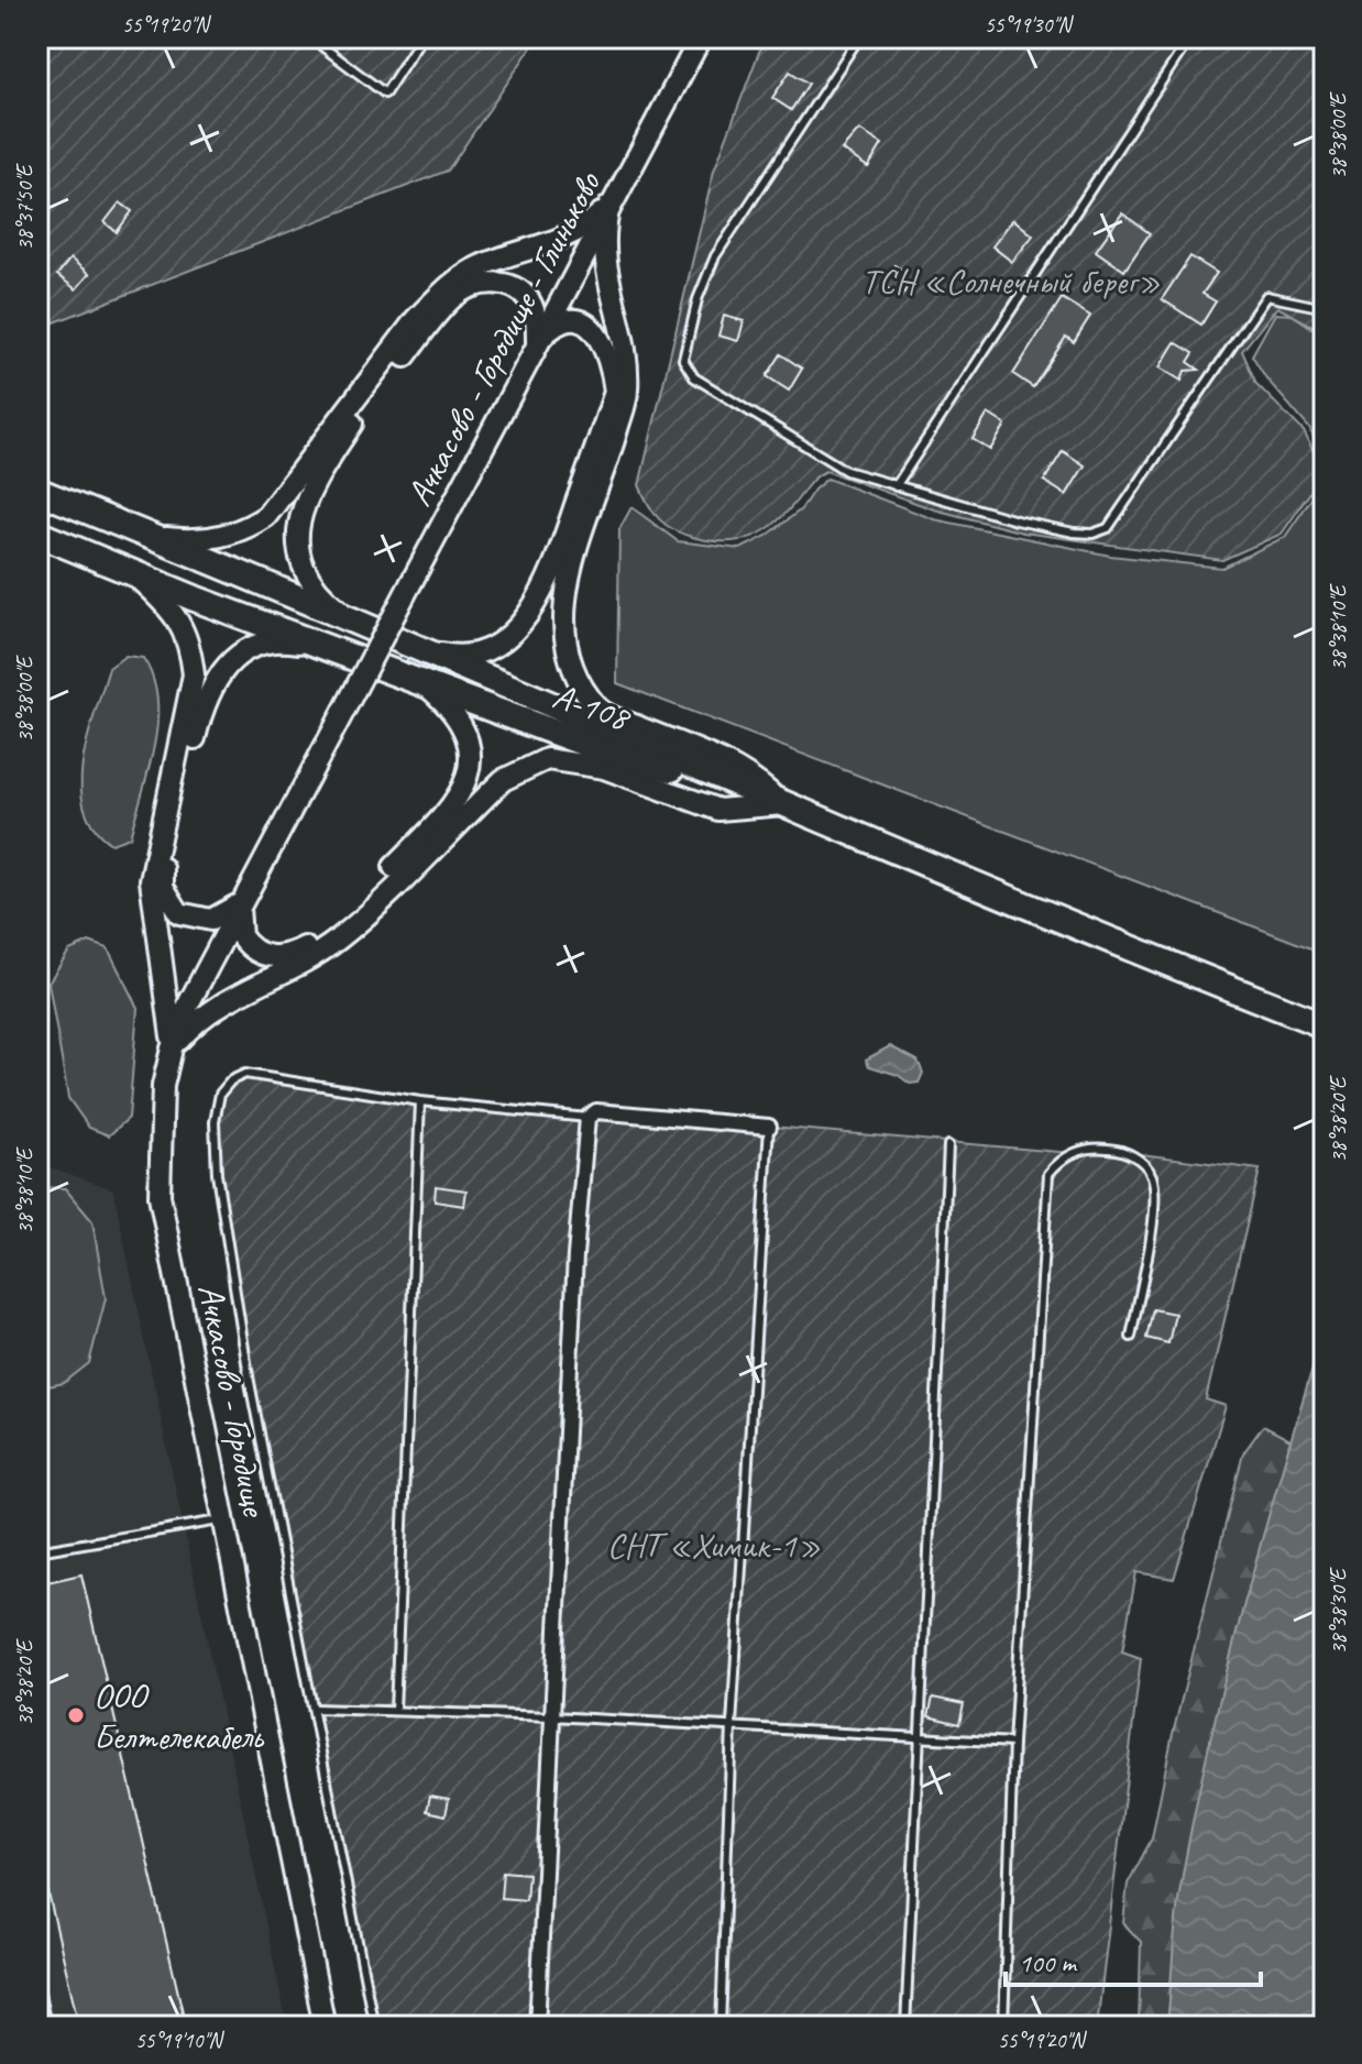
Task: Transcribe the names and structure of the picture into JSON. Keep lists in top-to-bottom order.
{
  "streets": {
    "highway": ["А-108"],
    "street": ["Ачкасово - Городище - Глиньково", "Ачкасово - Городище"]
  },
  "crossings": [
    ["Ачкасово - Городище - Глиньково", "Ачкасово - Городище"]
  ],
  "parks": ["ТСН «Солнечный берег»", "СНТ «Химик-1»"],
  "places": ["ООО Белтелекабель"],
  "scale_bar": "100 m",
  "coordinates": [
    "55°19'20\"N",
    "55°19'30\"N",
    "38°38'00\"E",
    "38°37'50\"E",
    "38°38'10\"E",
    "38°38'20\"E",
    "38°38'30\"E",
    "55°19'10\"N"
  ]
}
